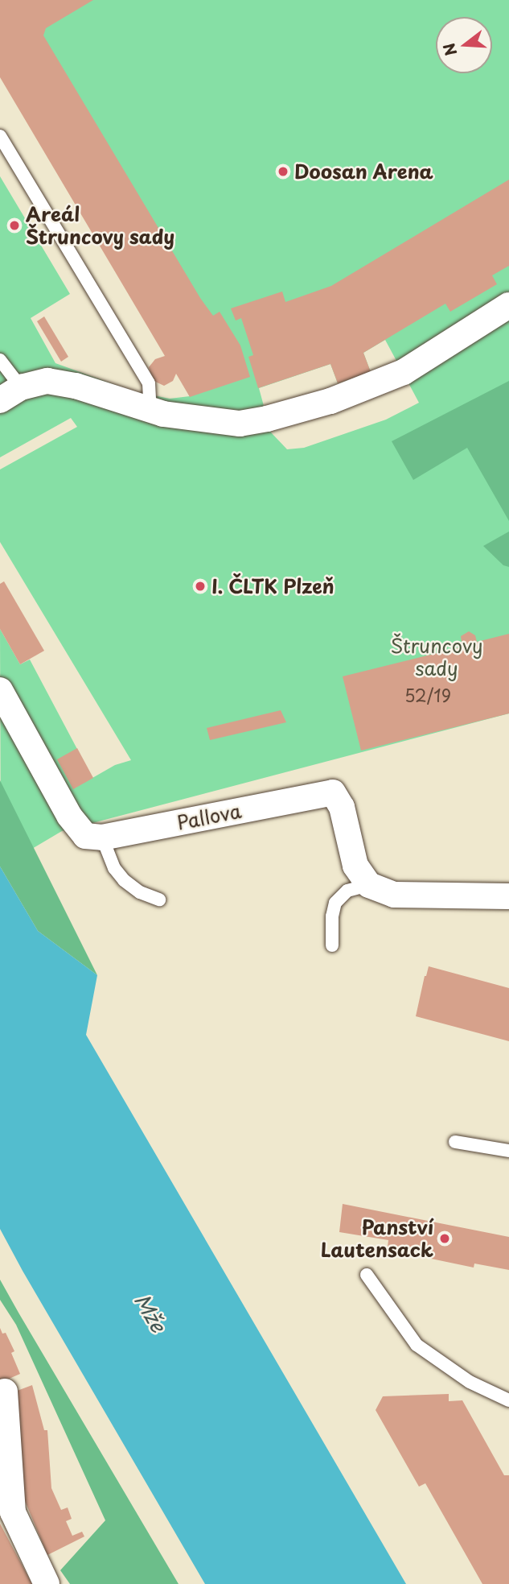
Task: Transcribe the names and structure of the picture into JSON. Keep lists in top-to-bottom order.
{
  "streets": {
    "street": ["Pallova"]
  },
  "water": ["Mže"],
  "parks": ["Štruncovy sady"],
  "places": [
    "Doosan Arena",
    "Areál Štruncovy sady",
    "I. ČLTK Plzeň",
    "Panství Lautensack"
  ],
  "house_numbers": ["52/19"],
  "north": "left"
}
